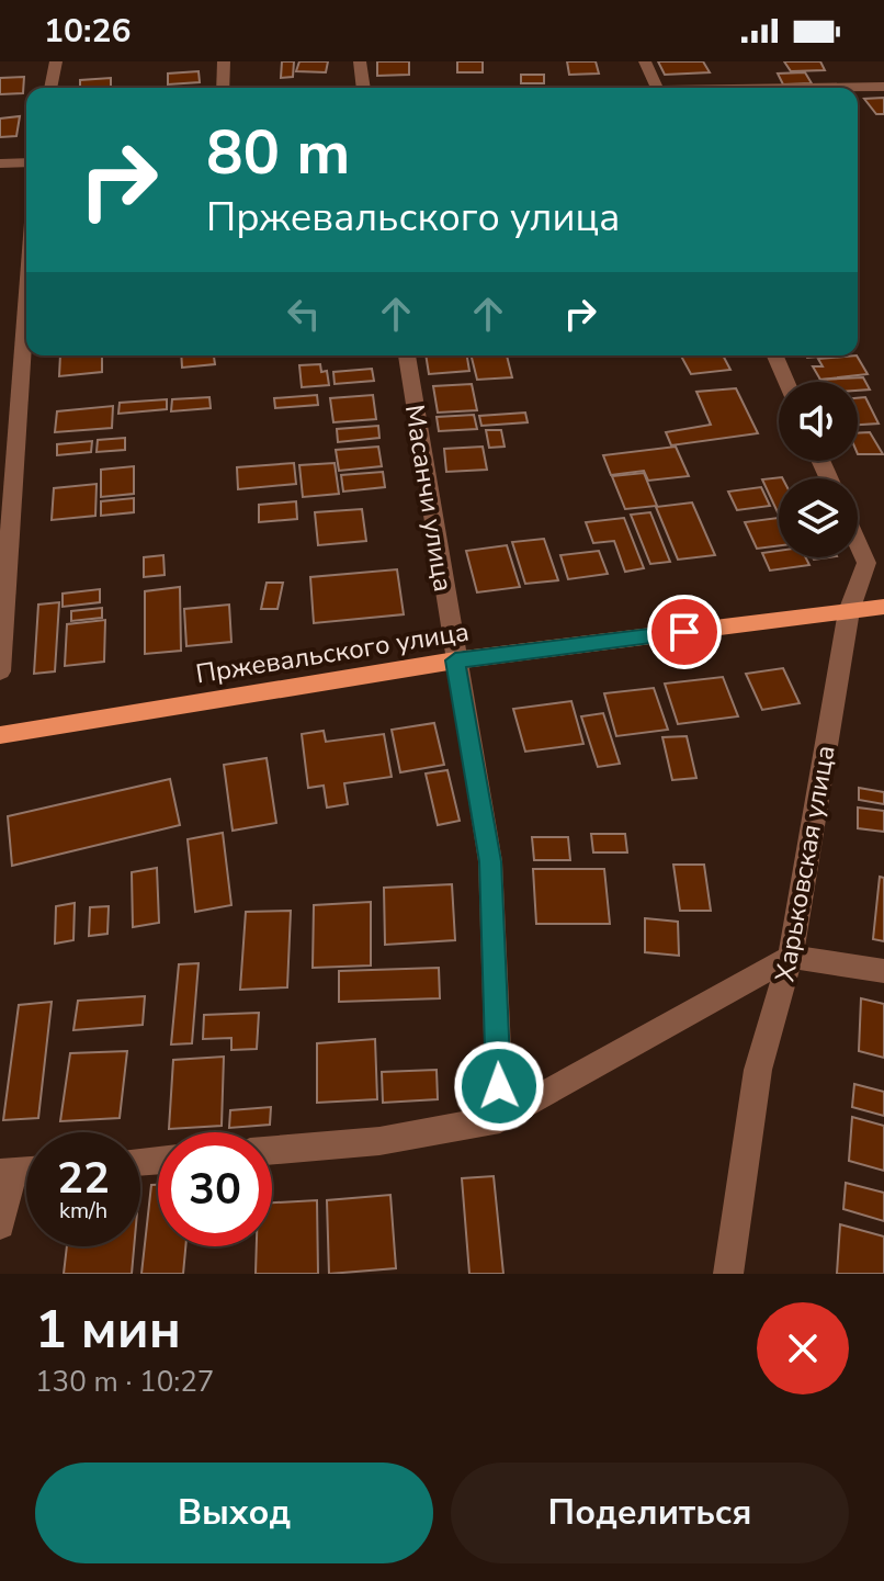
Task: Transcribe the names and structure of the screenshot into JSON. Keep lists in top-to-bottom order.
{
  "streets": {
    "main road": ["Пржевальского улица"],
    "street": ["Масанчи улица", "Харьковская улица"]
  },
  "crossings": [
    ["Масанчи улица", "Пржевальского улица"],
    ["Пржевальского улица", "Харьковская улица"]
  ],
  "page": {
    "status": "10:26",
    "turn": ["80 m", "Пржевальского улица"],
    "speed": "22 km/h",
    "limit": "30",
    "heading": ["1 мин", "130 m · 10:27"],
    "buttons": ["Выход", "Поделиться"]
  }
}
